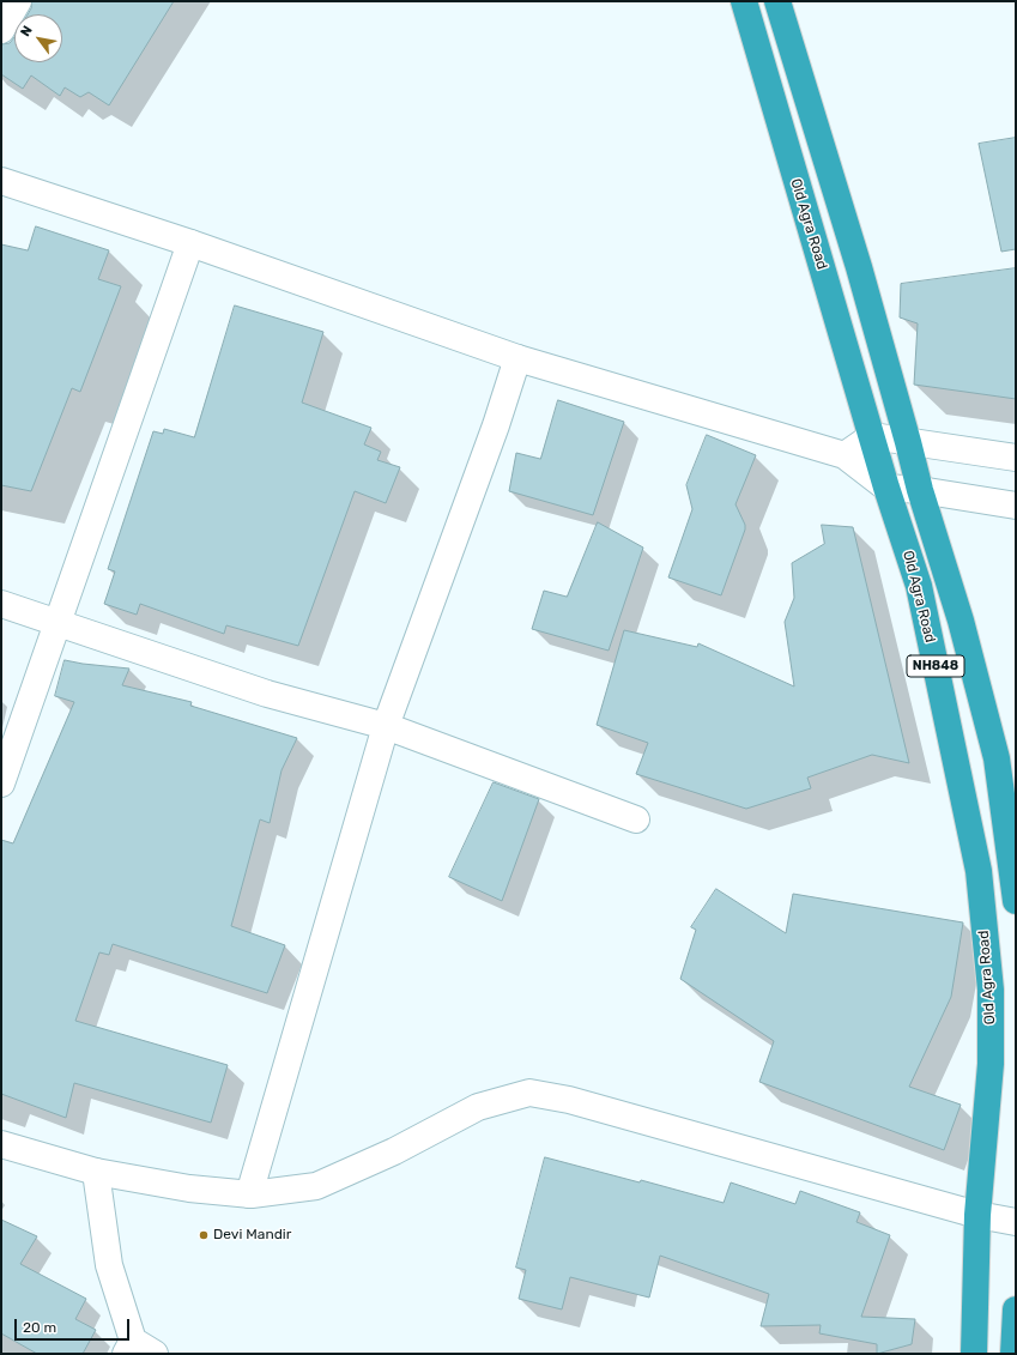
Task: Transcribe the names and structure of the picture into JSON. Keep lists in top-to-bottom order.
{
  "streets": {
    "highway": ["Old Agra Road", "NH848"]
  },
  "places": ["Devi Mandir"],
  "scale_bar": "20 m",
  "north": "top left"
}
